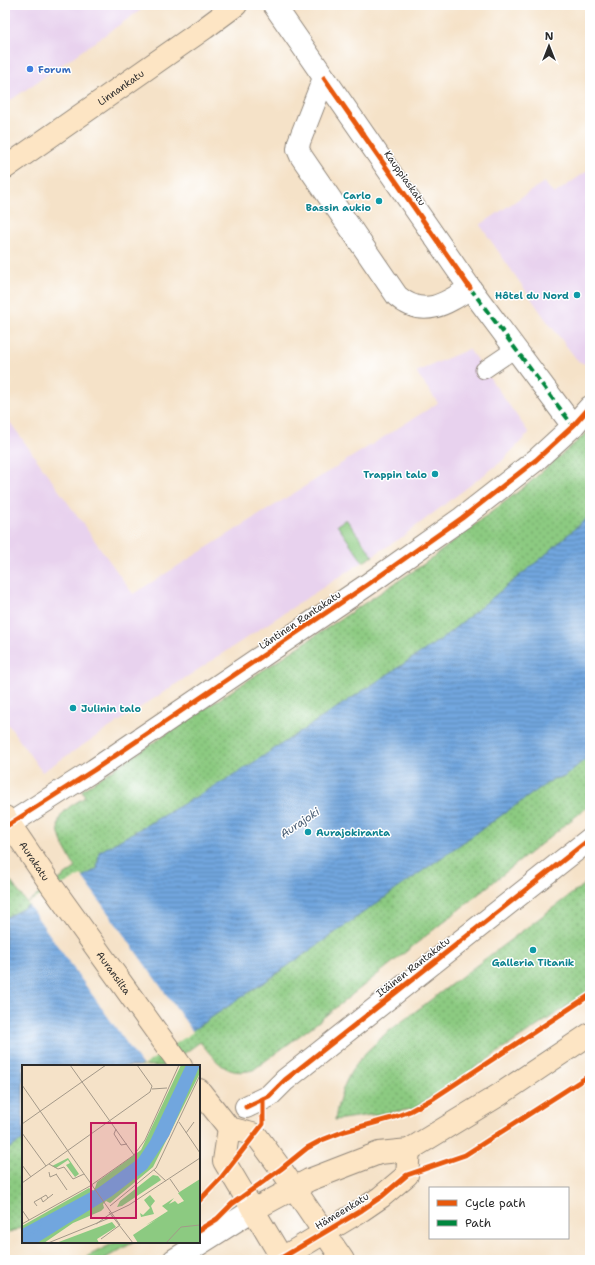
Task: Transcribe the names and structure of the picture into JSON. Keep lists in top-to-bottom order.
{
  "streets": {
    "main road": [
      "Linnankatu",
      "Aurakatu",
      "Auransilta",
      "Hämeenkatu"
    ],
    "street": ["Kauppiaskatu", "Läntinen Rantakatu", "Itäinen Rantakatu"]
  },
  "crossings": [
    ["Kauppiaskatu", "Läntinen Rantakatu"],
    ["Läntinen Rantakatu", "Aurakatu"],
    ["Aurakatu", "Auransilta"]
  ],
  "water": ["Aurajoki"],
  "places": [
    "Forum",
    "Carlo Bassin aukio",
    "Hôtel du Nord",
    "Trappin talo",
    "Julinin talo",
    "Aurajokiranta",
    "Galleria Titanik"
  ],
  "legend": ["Cycle path", "Path"],
  "north": "top"
}
